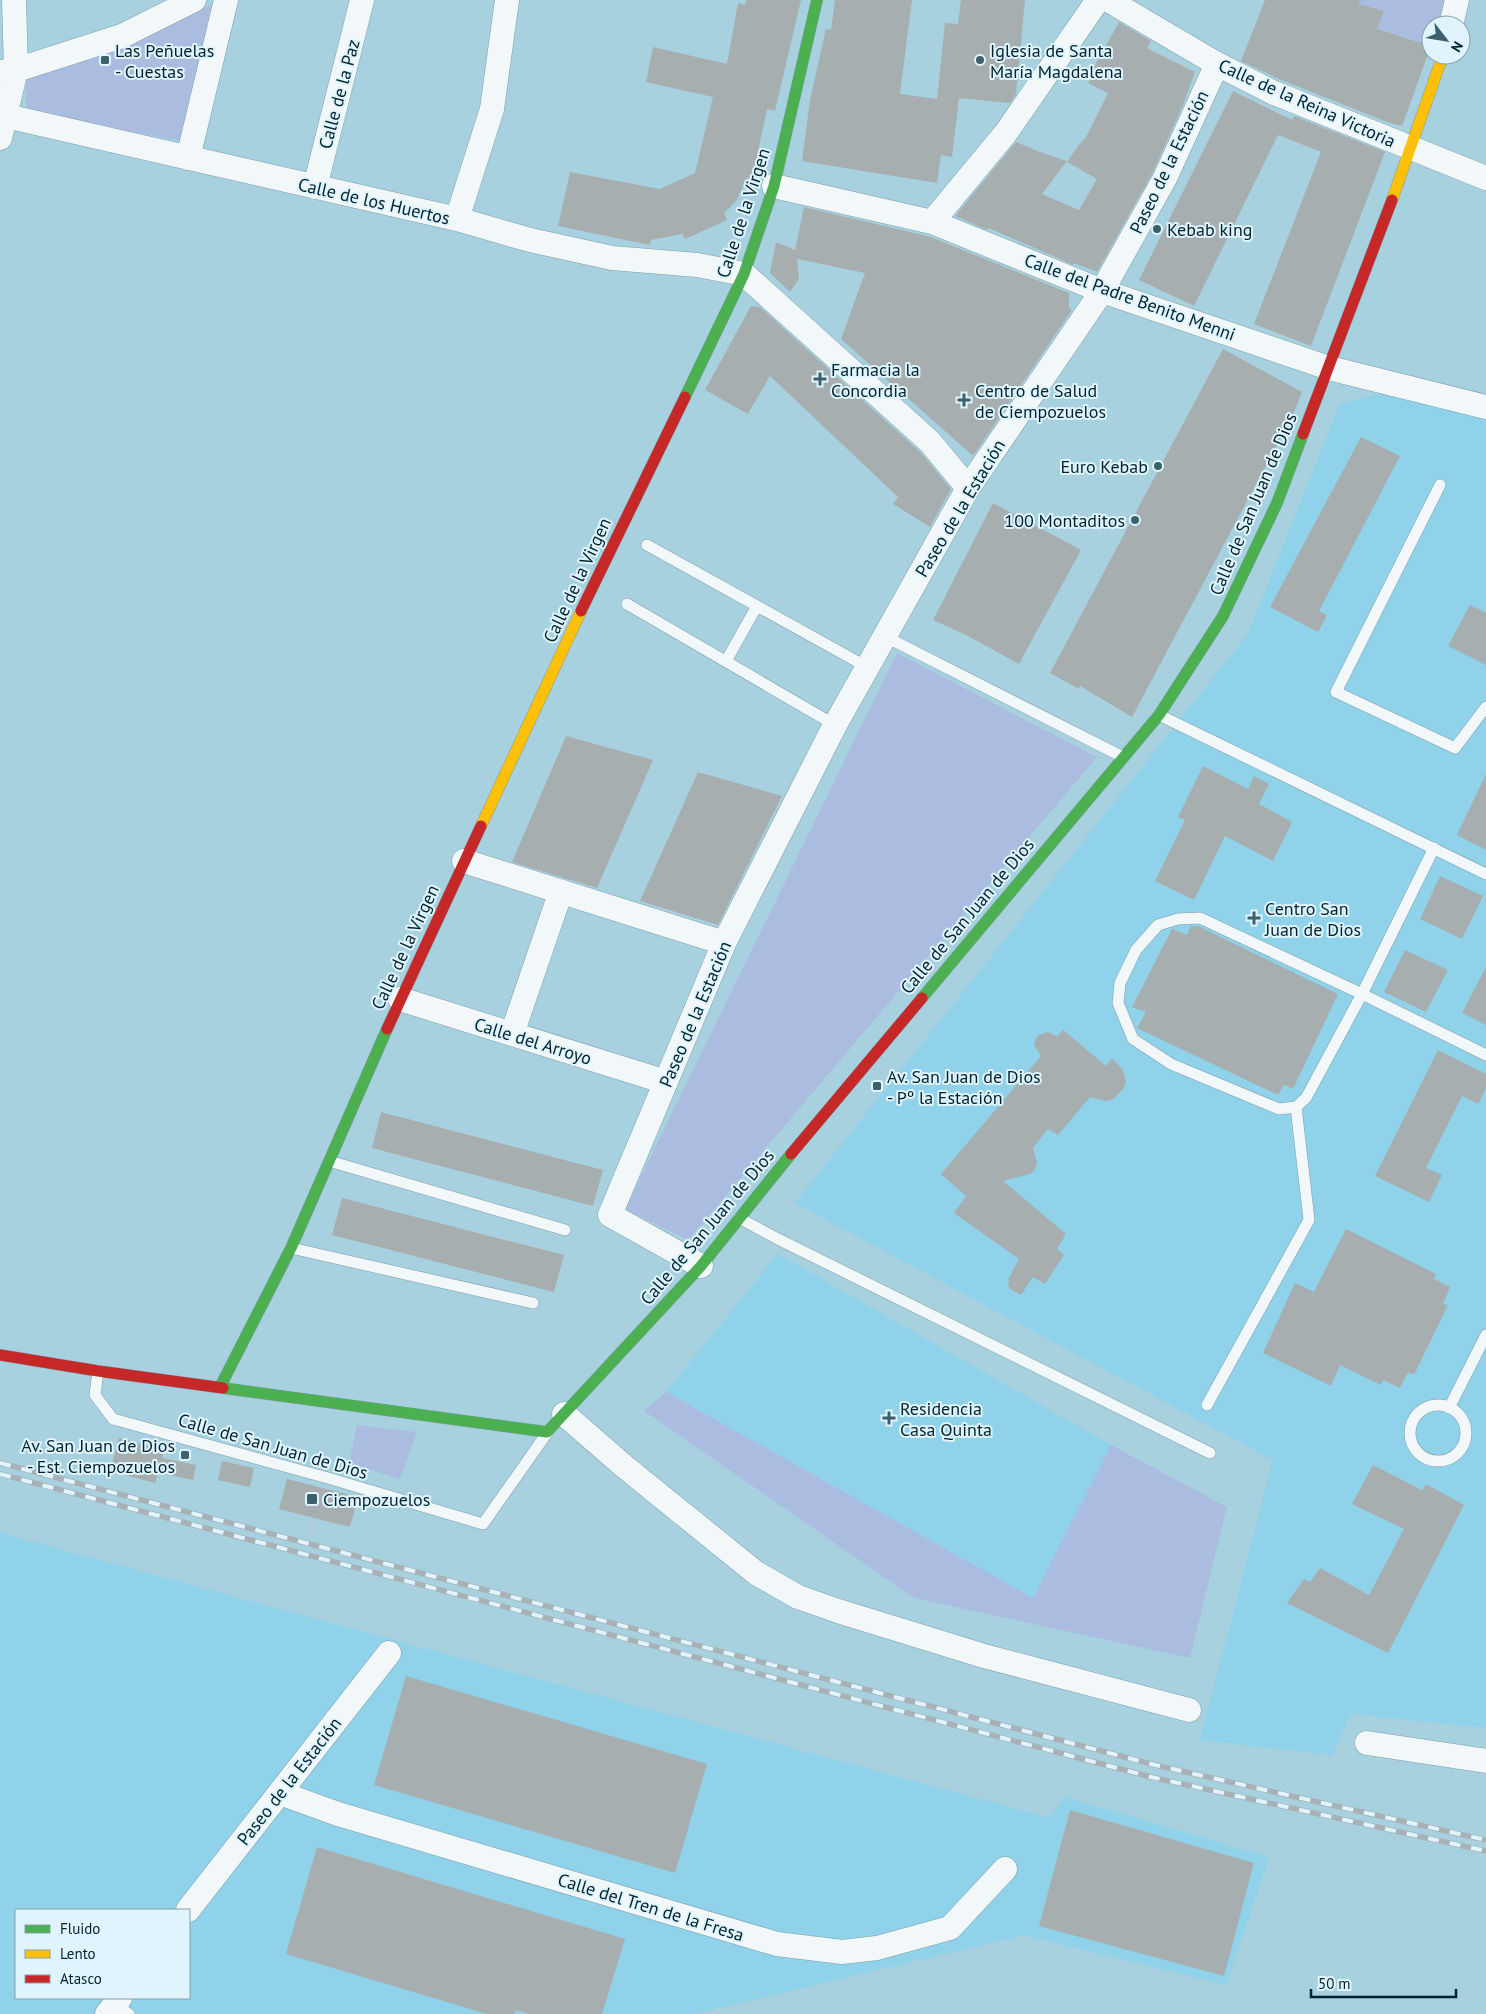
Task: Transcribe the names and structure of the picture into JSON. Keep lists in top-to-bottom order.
{
  "streets": {
    "street": [
      "Calle de la Paz",
      "Calle de la Reina Victoria",
      "Paseo de la Estación",
      "Calle de los Huertos",
      "Calle de la Virgen",
      "Calle del Padre Benito Menni",
      "Calle de San Juan de Dios",
      "Calle del Arroyo",
      "Calle del Tren de la Fresa"
    ]
  },
  "crossings": [
    ["Calle de la Paz", "Calle de los Huertos"],
    ["Calle de la Reina Victoria", "Paseo de la Estación"],
    ["Calle de la Reina Victoria", "Calle de San Juan de Dios"],
    ["Paseo de la Estación", "Calle del Padre Benito Menni"],
    ["Paseo de la Estación", "Calle de San Juan de Dios"],
    ["Paseo de la Estación", "Calle del Arroyo"],
    ["Paseo de la Estación", "Calle del Tren de la Fresa"],
    ["Calle de los Huertos", "Calle de la Virgen"],
    ["Calle de la Virgen", "Calle del Padre Benito Menni"],
    ["Calle de la Virgen", "Calle del Arroyo"],
    ["Calle del Padre Benito Menni", "Calle de San Juan de Dios"]
  ],
  "places": {
    "transit": [
      "Las Peñuelas - Cuestas",
      "Av. San Juan de Dios - Pº la Estación",
      "Av. San Juan de Dios - Est. Ciempozuelos",
      "Ciempozuelos"
    ],
    "other": [
      "Iglesia de Santa María Magdalena",
      "Kebab king",
      "Euro Kebab",
      "100 Montaditos"
    ],
    "health": [
      "Farmacia la Concordia",
      "Centro de Salud de Ciempozuelos",
      "Centro San Juan de Dios",
      "Residencia Casa Quinta"
    ]
  },
  "legend": ["Fluido", "Lento", "Atasco"],
  "scale_bar": "50 m",
  "north": "bottom right"
}
